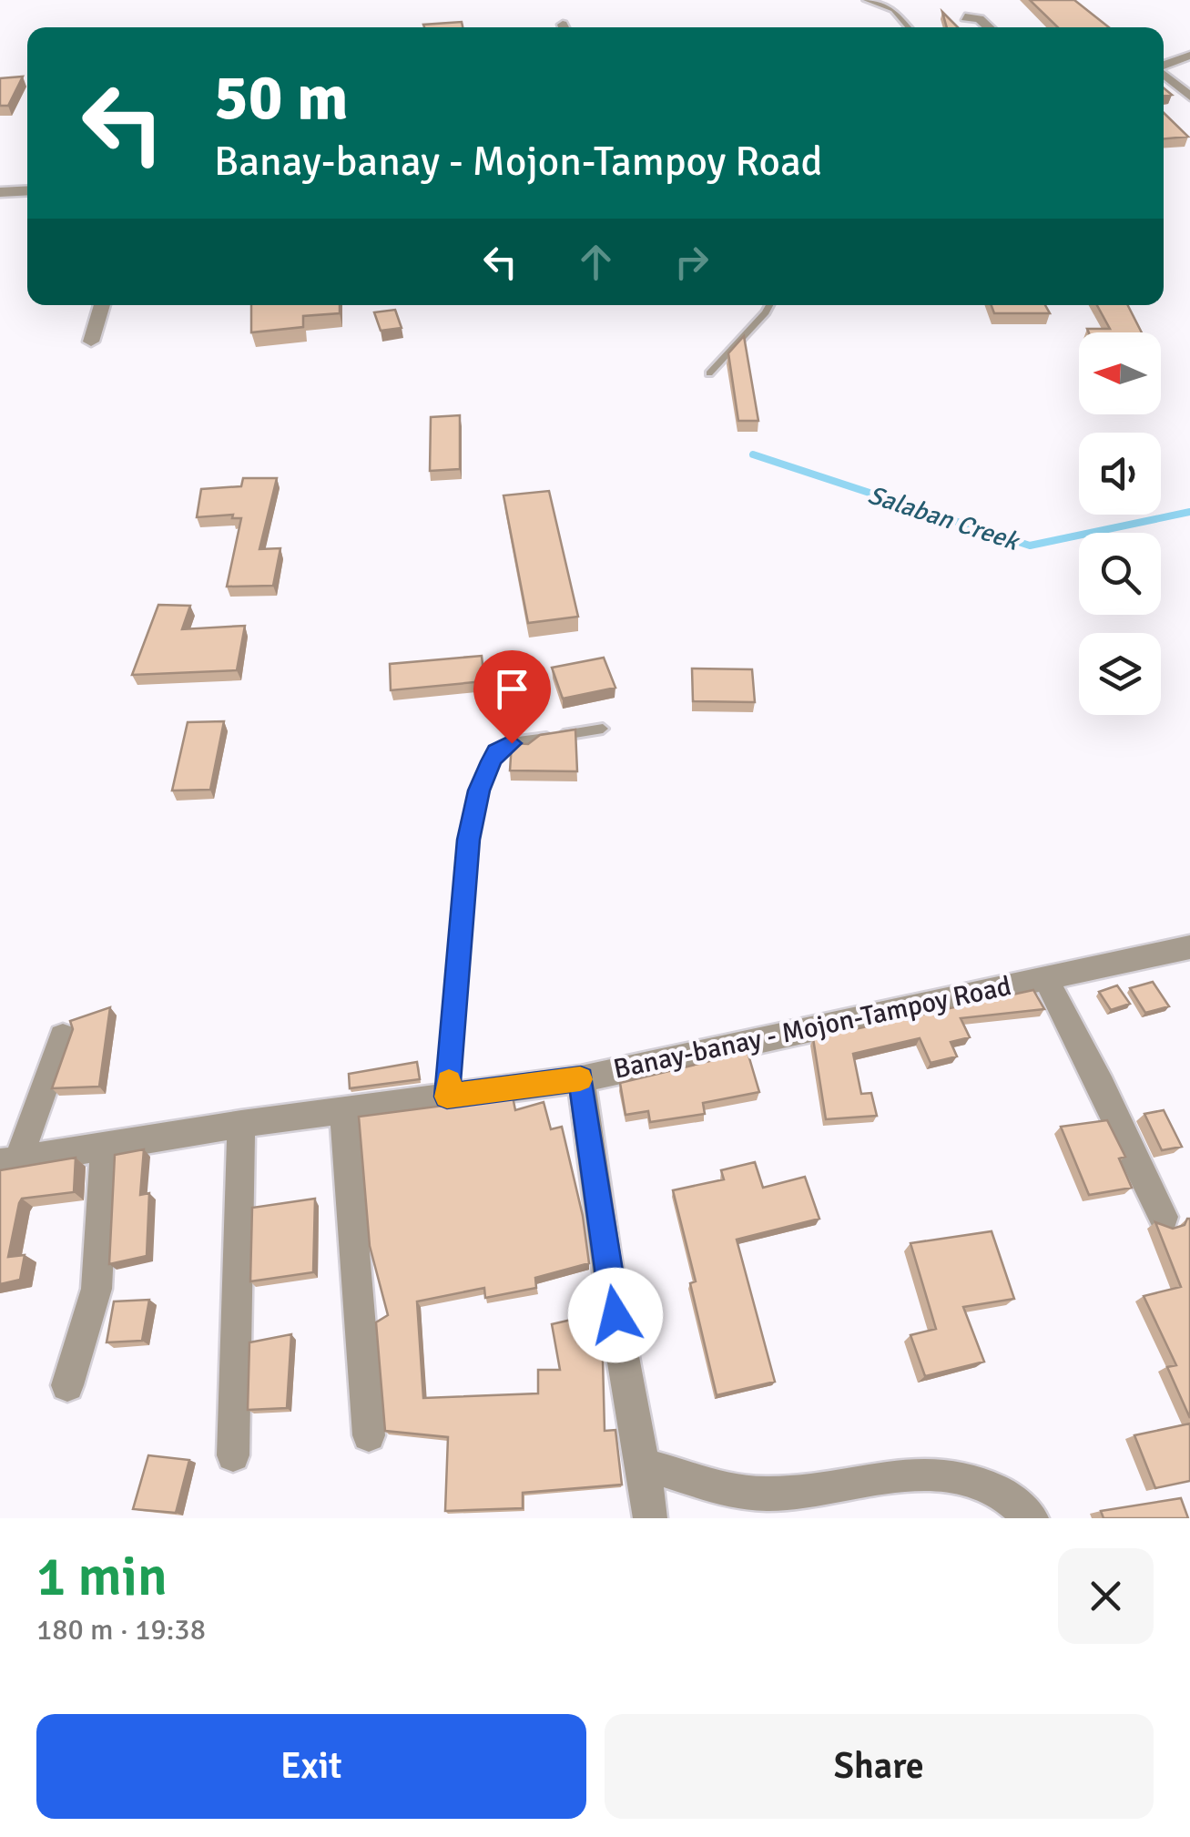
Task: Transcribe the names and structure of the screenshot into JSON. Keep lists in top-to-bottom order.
{
  "streets": {
    "street": ["Banay-banay - Mojon-Tampoy Road"]
  },
  "water": ["Salaban Creek"],
  "north": "left",
  "page": {
    "turn": ["50 m", "Banay-banay - Mojon-Tampoy Road"],
    "heading": ["1 min", "180 m · 19:38"],
    "buttons": ["Exit", "Share"]
  }
}
